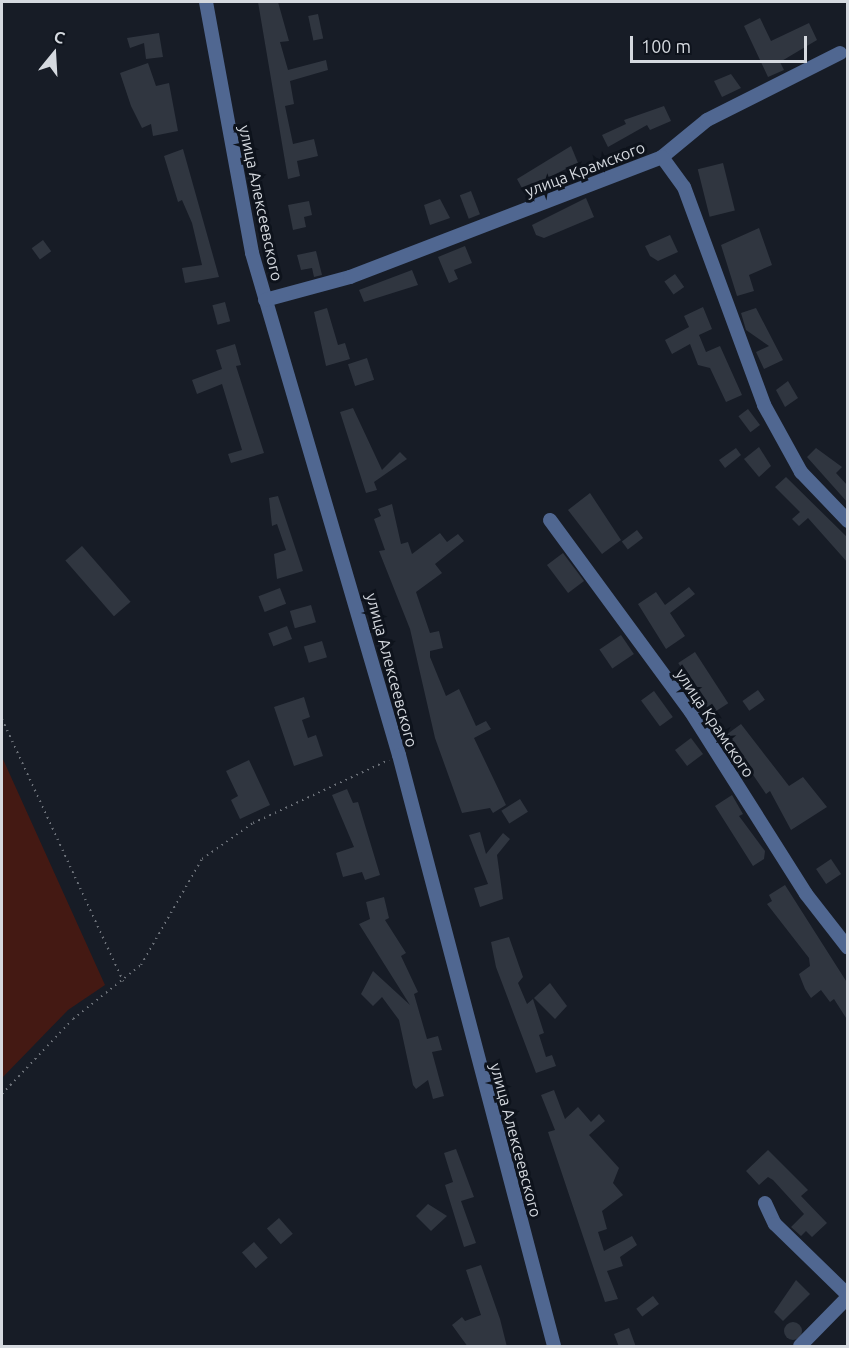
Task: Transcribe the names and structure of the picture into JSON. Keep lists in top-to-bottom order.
{
  "streets": {
    "street": ["улица Крамского", "улица Алексеевского"]
  },
  "crossings": [
    ["улица Крамского", "улица Алексеевского"]
  ],
  "scale_bar": "100 m",
  "north": "top"
}
